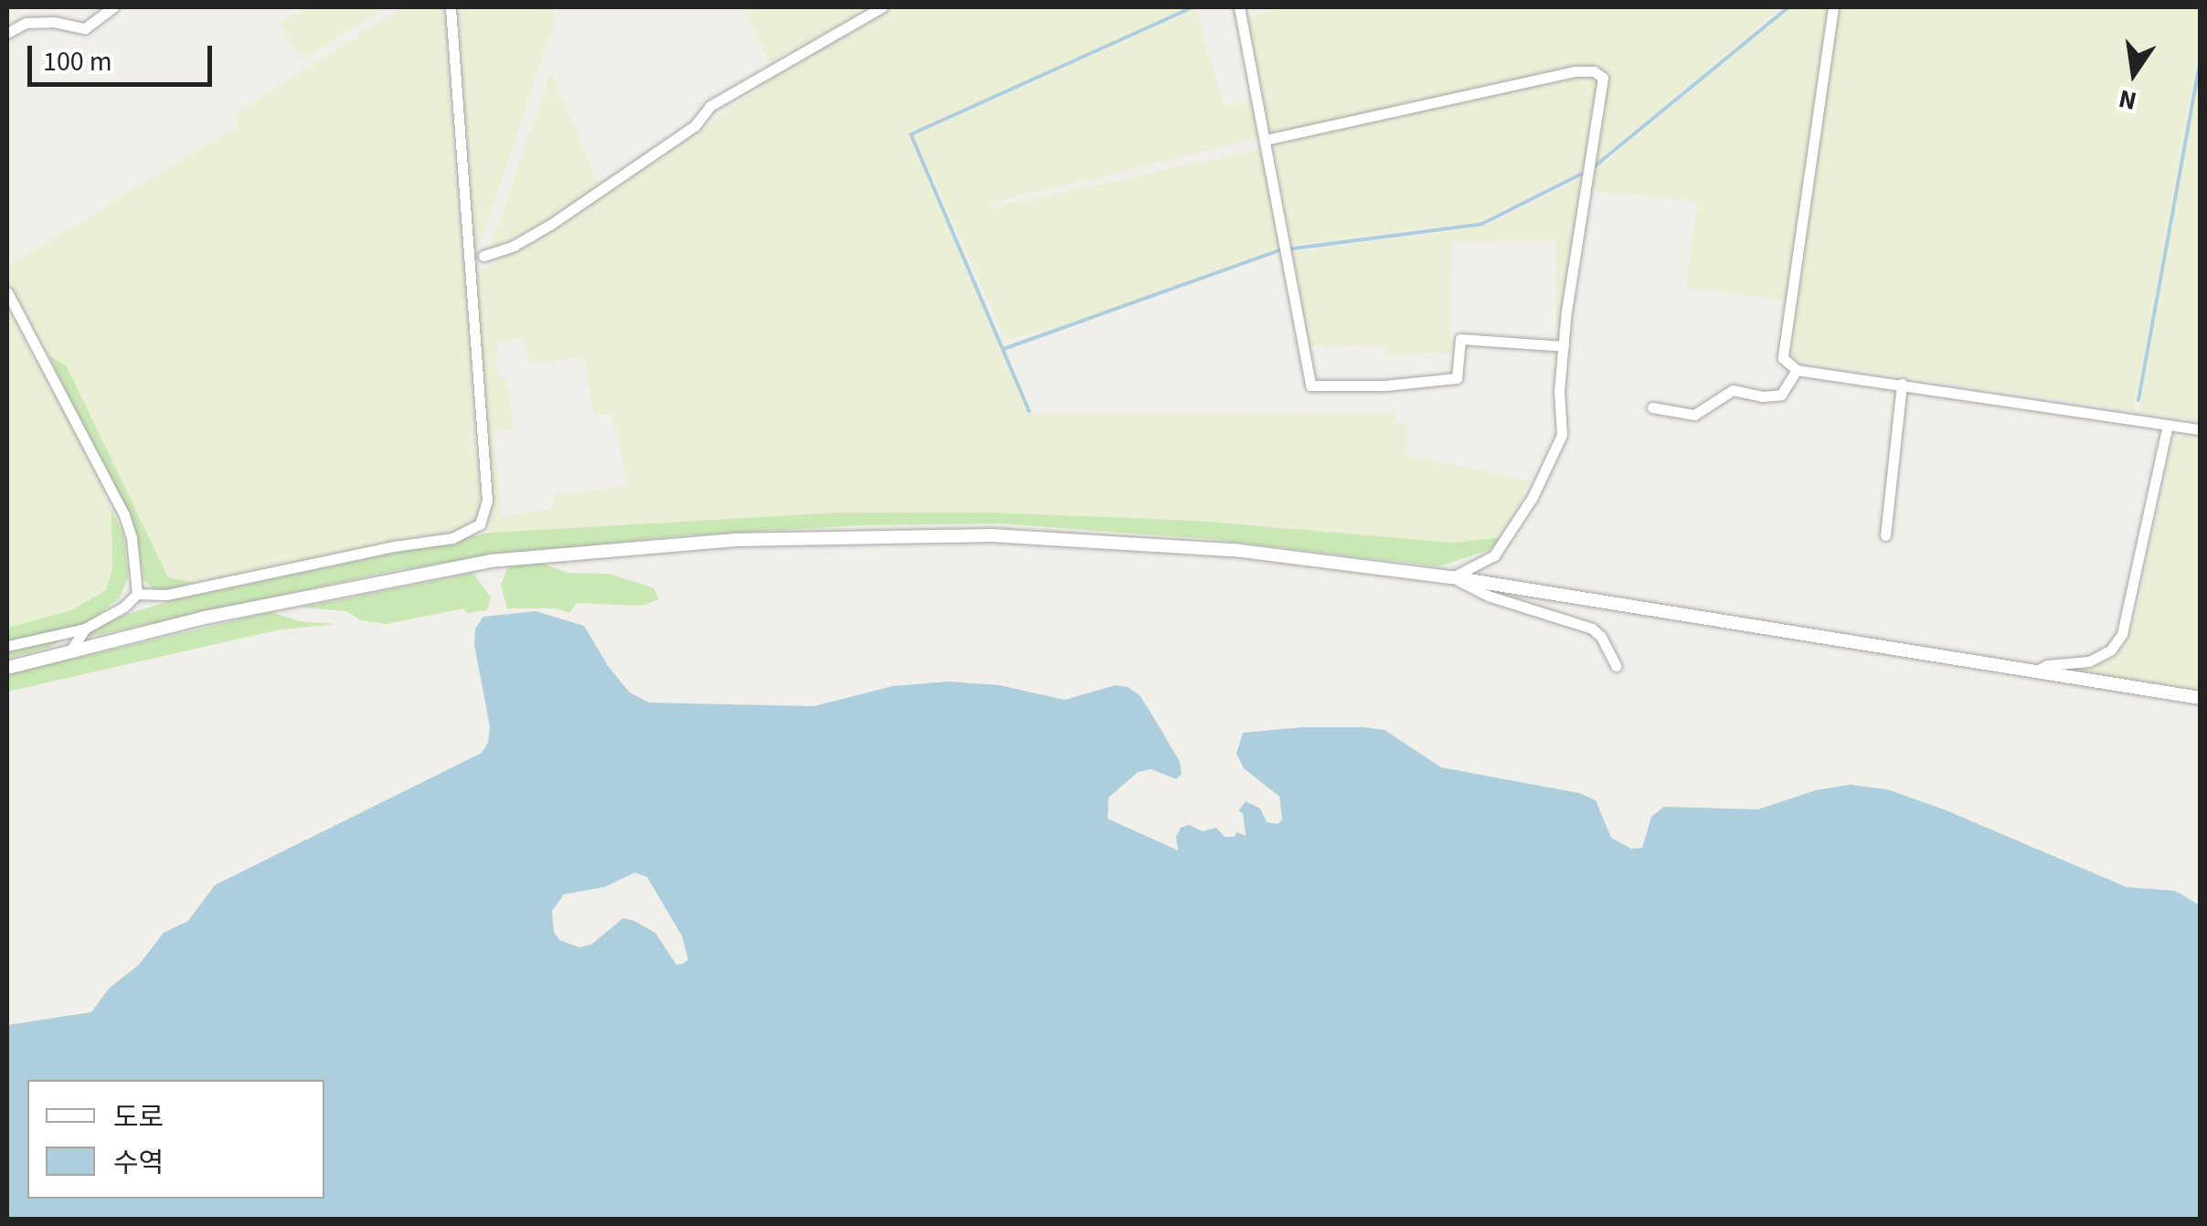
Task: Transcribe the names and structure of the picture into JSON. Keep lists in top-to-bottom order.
{
  "legend": ["도로", "수역"],
  "scale_bar": "100 m",
  "north": "bottom"
}
